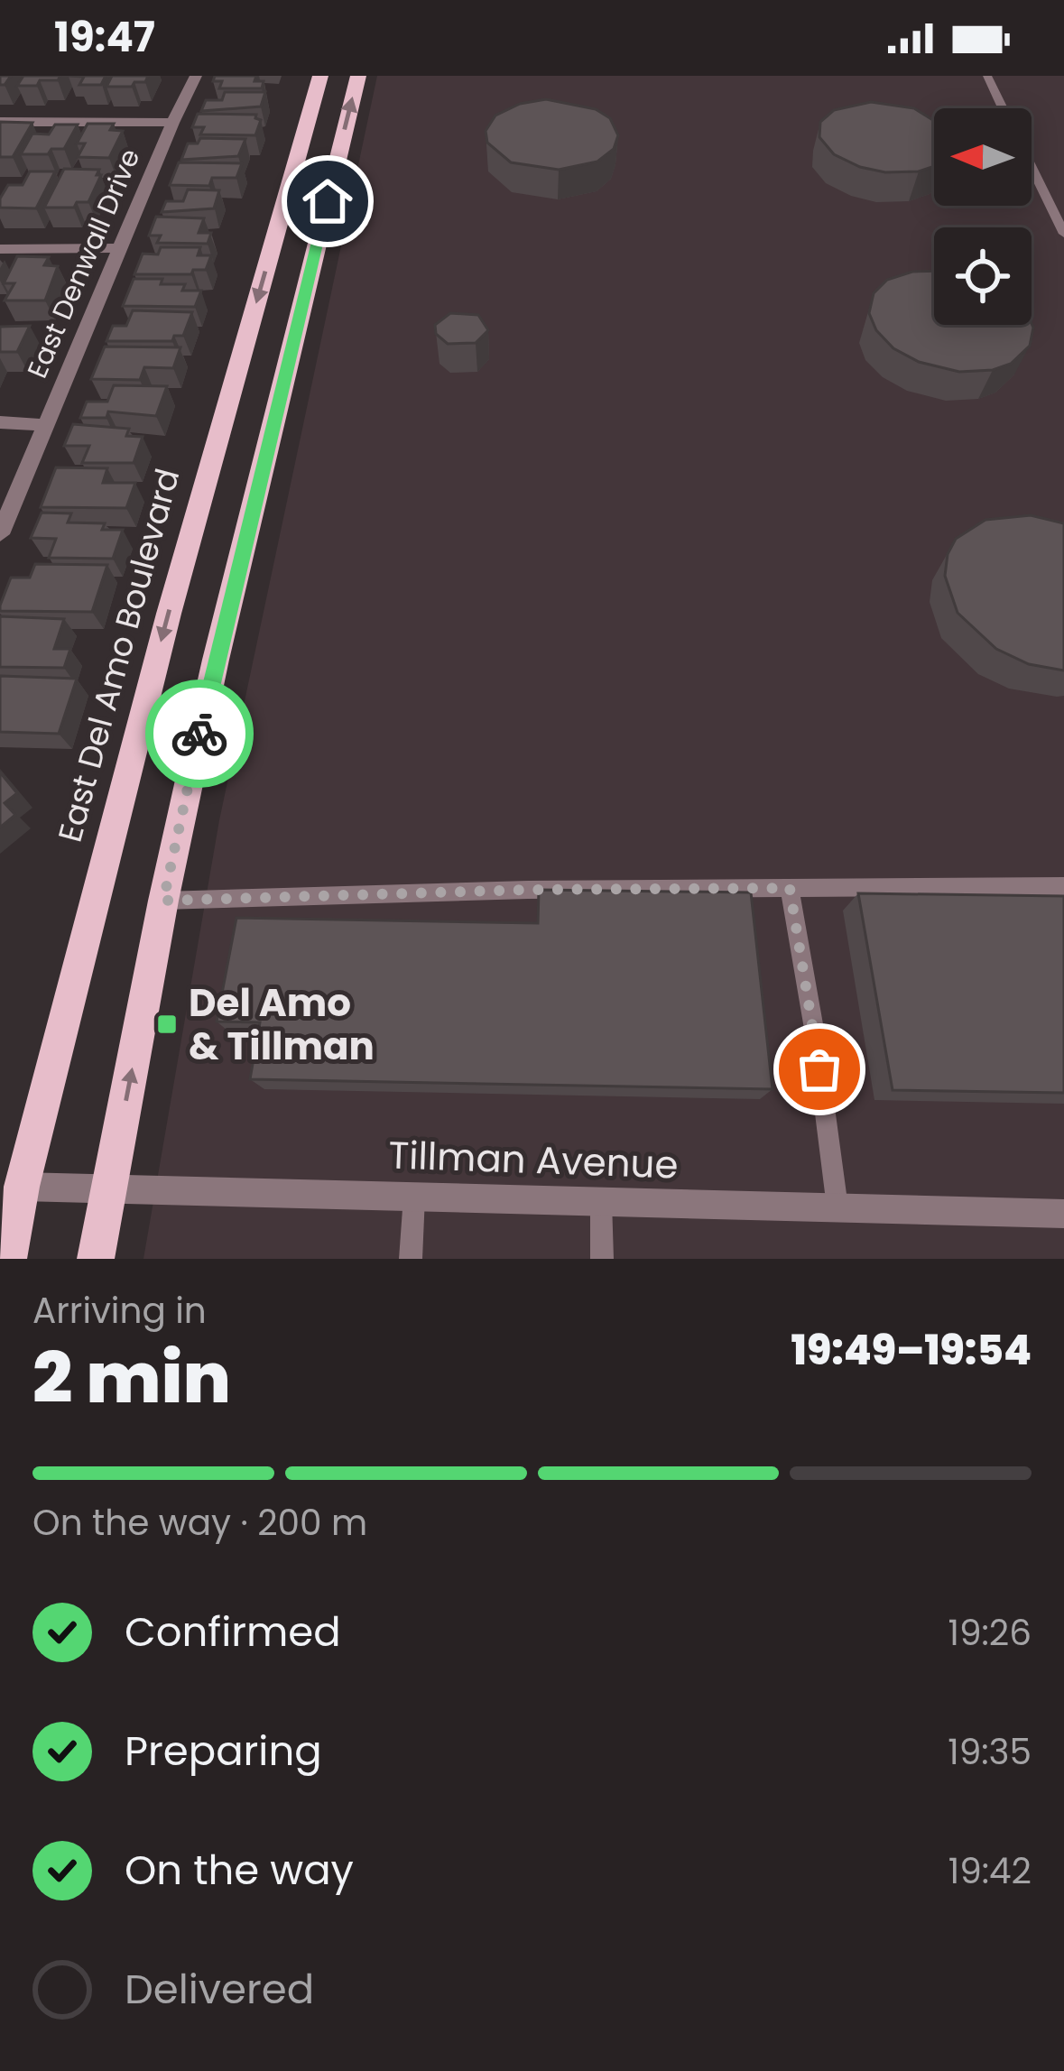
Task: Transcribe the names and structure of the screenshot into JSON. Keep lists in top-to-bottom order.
{
  "streets": {
    "main road": ["East Del Amo Boulevard"],
    "street": ["East Denwall Drive", "Tillman Avenue"]
  },
  "crossings": [
    ["East Del Amo Boulevard", "Tillman Avenue"]
  ],
  "places": {
    "transit": ["Del Amo & Tillman"]
  },
  "north": "left",
  "page": {
    "status": "19:47",
    "heading": ["2 min", "Arriving in", "19:49–19:54"],
    "bar": "On the way · 200 m",
    "list": [
      ["Confirmed", "19:26"],
      ["Preparing", "19:35"],
      ["On the way", "19:42"],
      "Delivered"
    ]
  }
}
